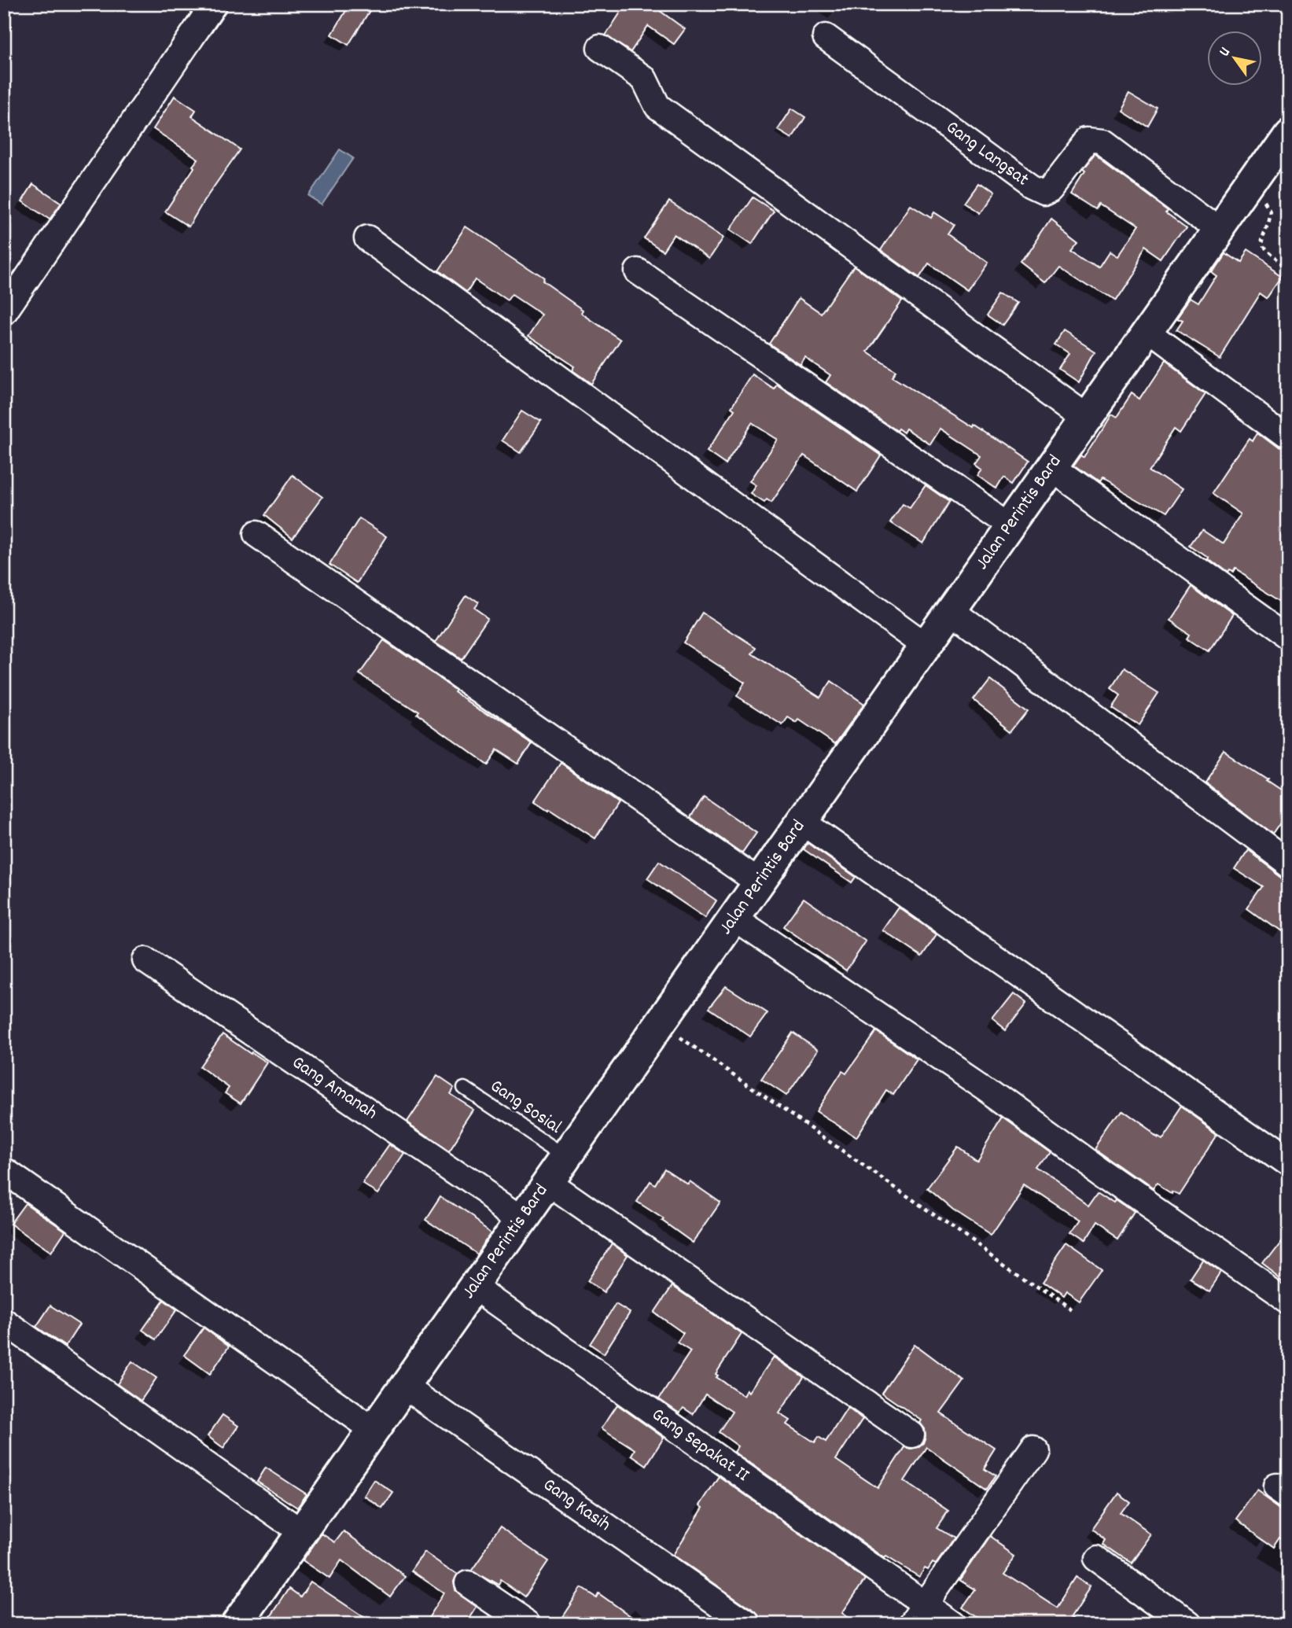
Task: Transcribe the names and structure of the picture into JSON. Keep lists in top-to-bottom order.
{
  "streets": {
    "street": [
      "Gang Langsat",
      "Jalan Perintis Bard",
      "Gang Amanah",
      "Gang Sepakat II",
      "Gang Kasih"
    ],
    "lane": ["Gang Sosial"]
  },
  "crossings": [
    ["Gang Langsat", "Jalan Perintis Bard"],
    ["Jalan Perintis Bard", "Gang Amanah"],
    ["Jalan Perintis Bard", "Gang Sosial"],
    ["Jalan Perintis Bard", "Gang Sepakat II"],
    ["Jalan Perintis Bard", "Gang Kasih"]
  ],
  "north": "top left"
}
